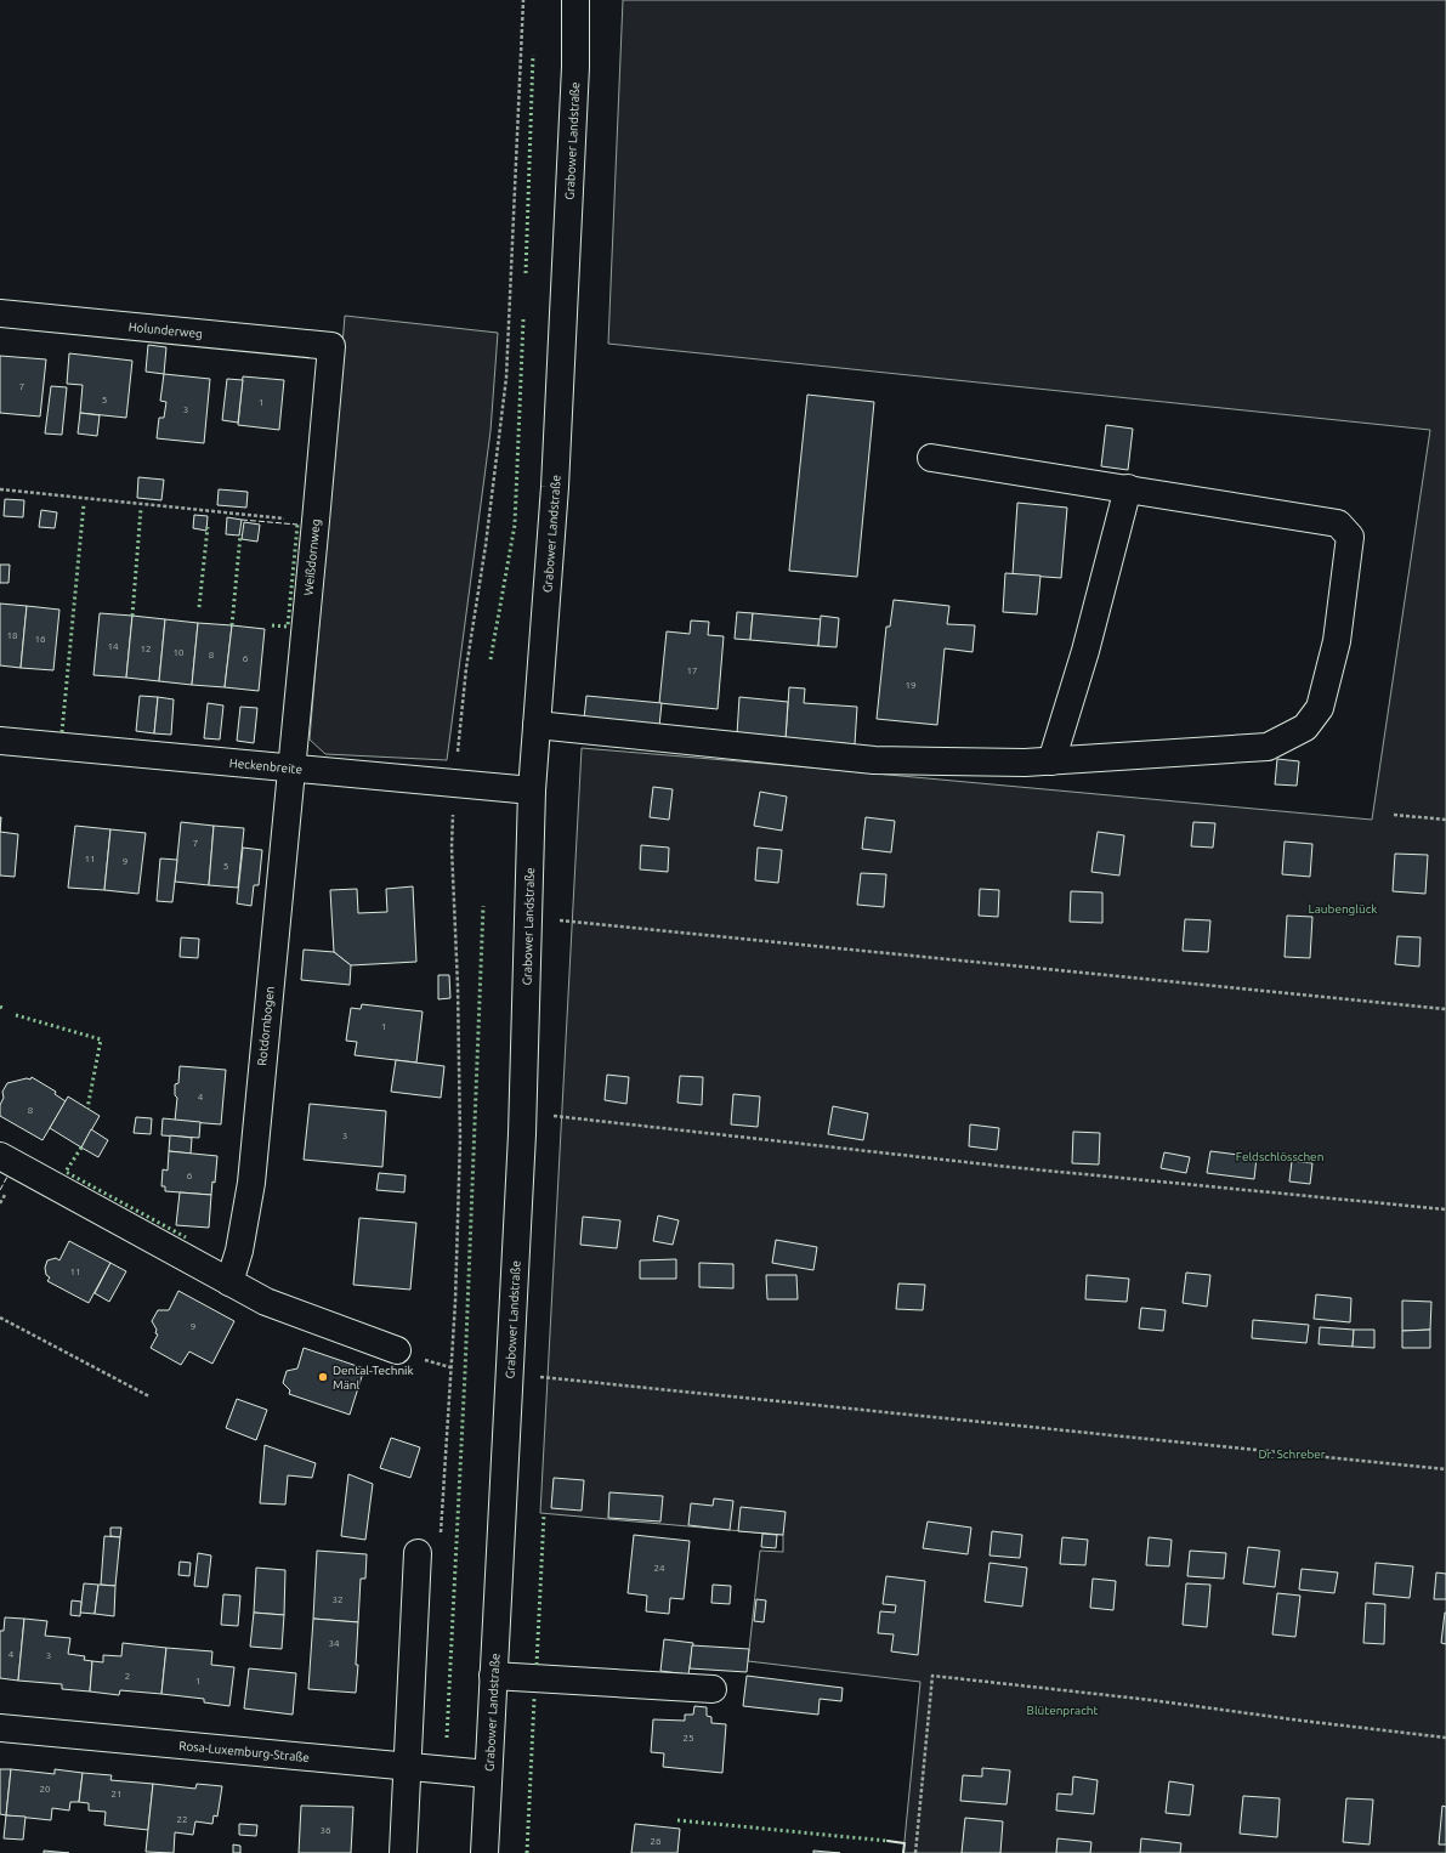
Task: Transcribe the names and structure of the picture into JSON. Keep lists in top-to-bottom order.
{
  "streets": {
    "street": [
      "Grabower Landstraße",
      "Holunderweg",
      "Weißdornweg",
      "Heckenbreite",
      "Rotdornbogen",
      "Rosa-Luxemburg-Straße"
    ]
  },
  "crossings": [
    ["Grabower Landstraße", "Heckenbreite"],
    ["Grabower Landstraße", "Rosa-Luxemburg-Straße"],
    ["Holunderweg", "Weißdornweg"],
    ["Weißdornweg", "Heckenbreite"],
    ["Weißdornweg", "Rotdornbogen"],
    ["Heckenbreite", "Rotdornbogen"]
  ],
  "parks": [
    "Laubenglück",
    "Feldschlösschen",
    "Dr. Schreber",
    "Blütenpracht"
  ],
  "places": ["Dental-Technik Mänl"],
  "house_numbers": [
    "7",
    "5",
    "1",
    "3",
    "18",
    "16",
    "14",
    "12",
    "10",
    "8",
    "6",
    "17",
    "19",
    "7",
    "11",
    "9",
    "5",
    "1",
    "4",
    "8",
    "3",
    "6",
    "11",
    "9",
    "24",
    "32",
    "34",
    "4",
    "3",
    "2",
    "1",
    "25",
    "20",
    "21",
    "22",
    "36",
    "26"
  ]
}
